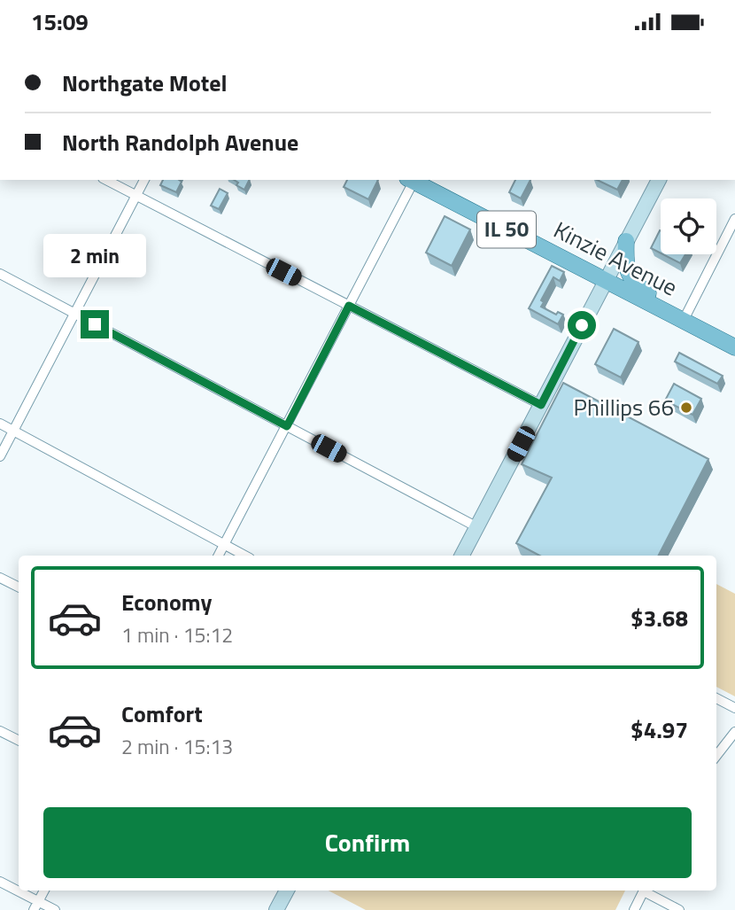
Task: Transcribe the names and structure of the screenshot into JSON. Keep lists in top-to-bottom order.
{
  "streets": {
    "main road": ["IL 50", "Kinzie Avenue"]
  },
  "places": ["Phillips 66"],
  "page": {
    "status": "15:09",
    "banner": ["Northgate Motel", "North Randolph Avenue"],
    "bubble": "2 min",
    "list": [
      {
        "name": "Economy",
        "note": "1 min · 15:12",
        "value": "$3.68"
      },
      {
        "name": "Comfort",
        "note": "2 min · 15:13",
        "value": "$4.97"
      }
    ],
    "buttons": "Confirm"
  }
}
